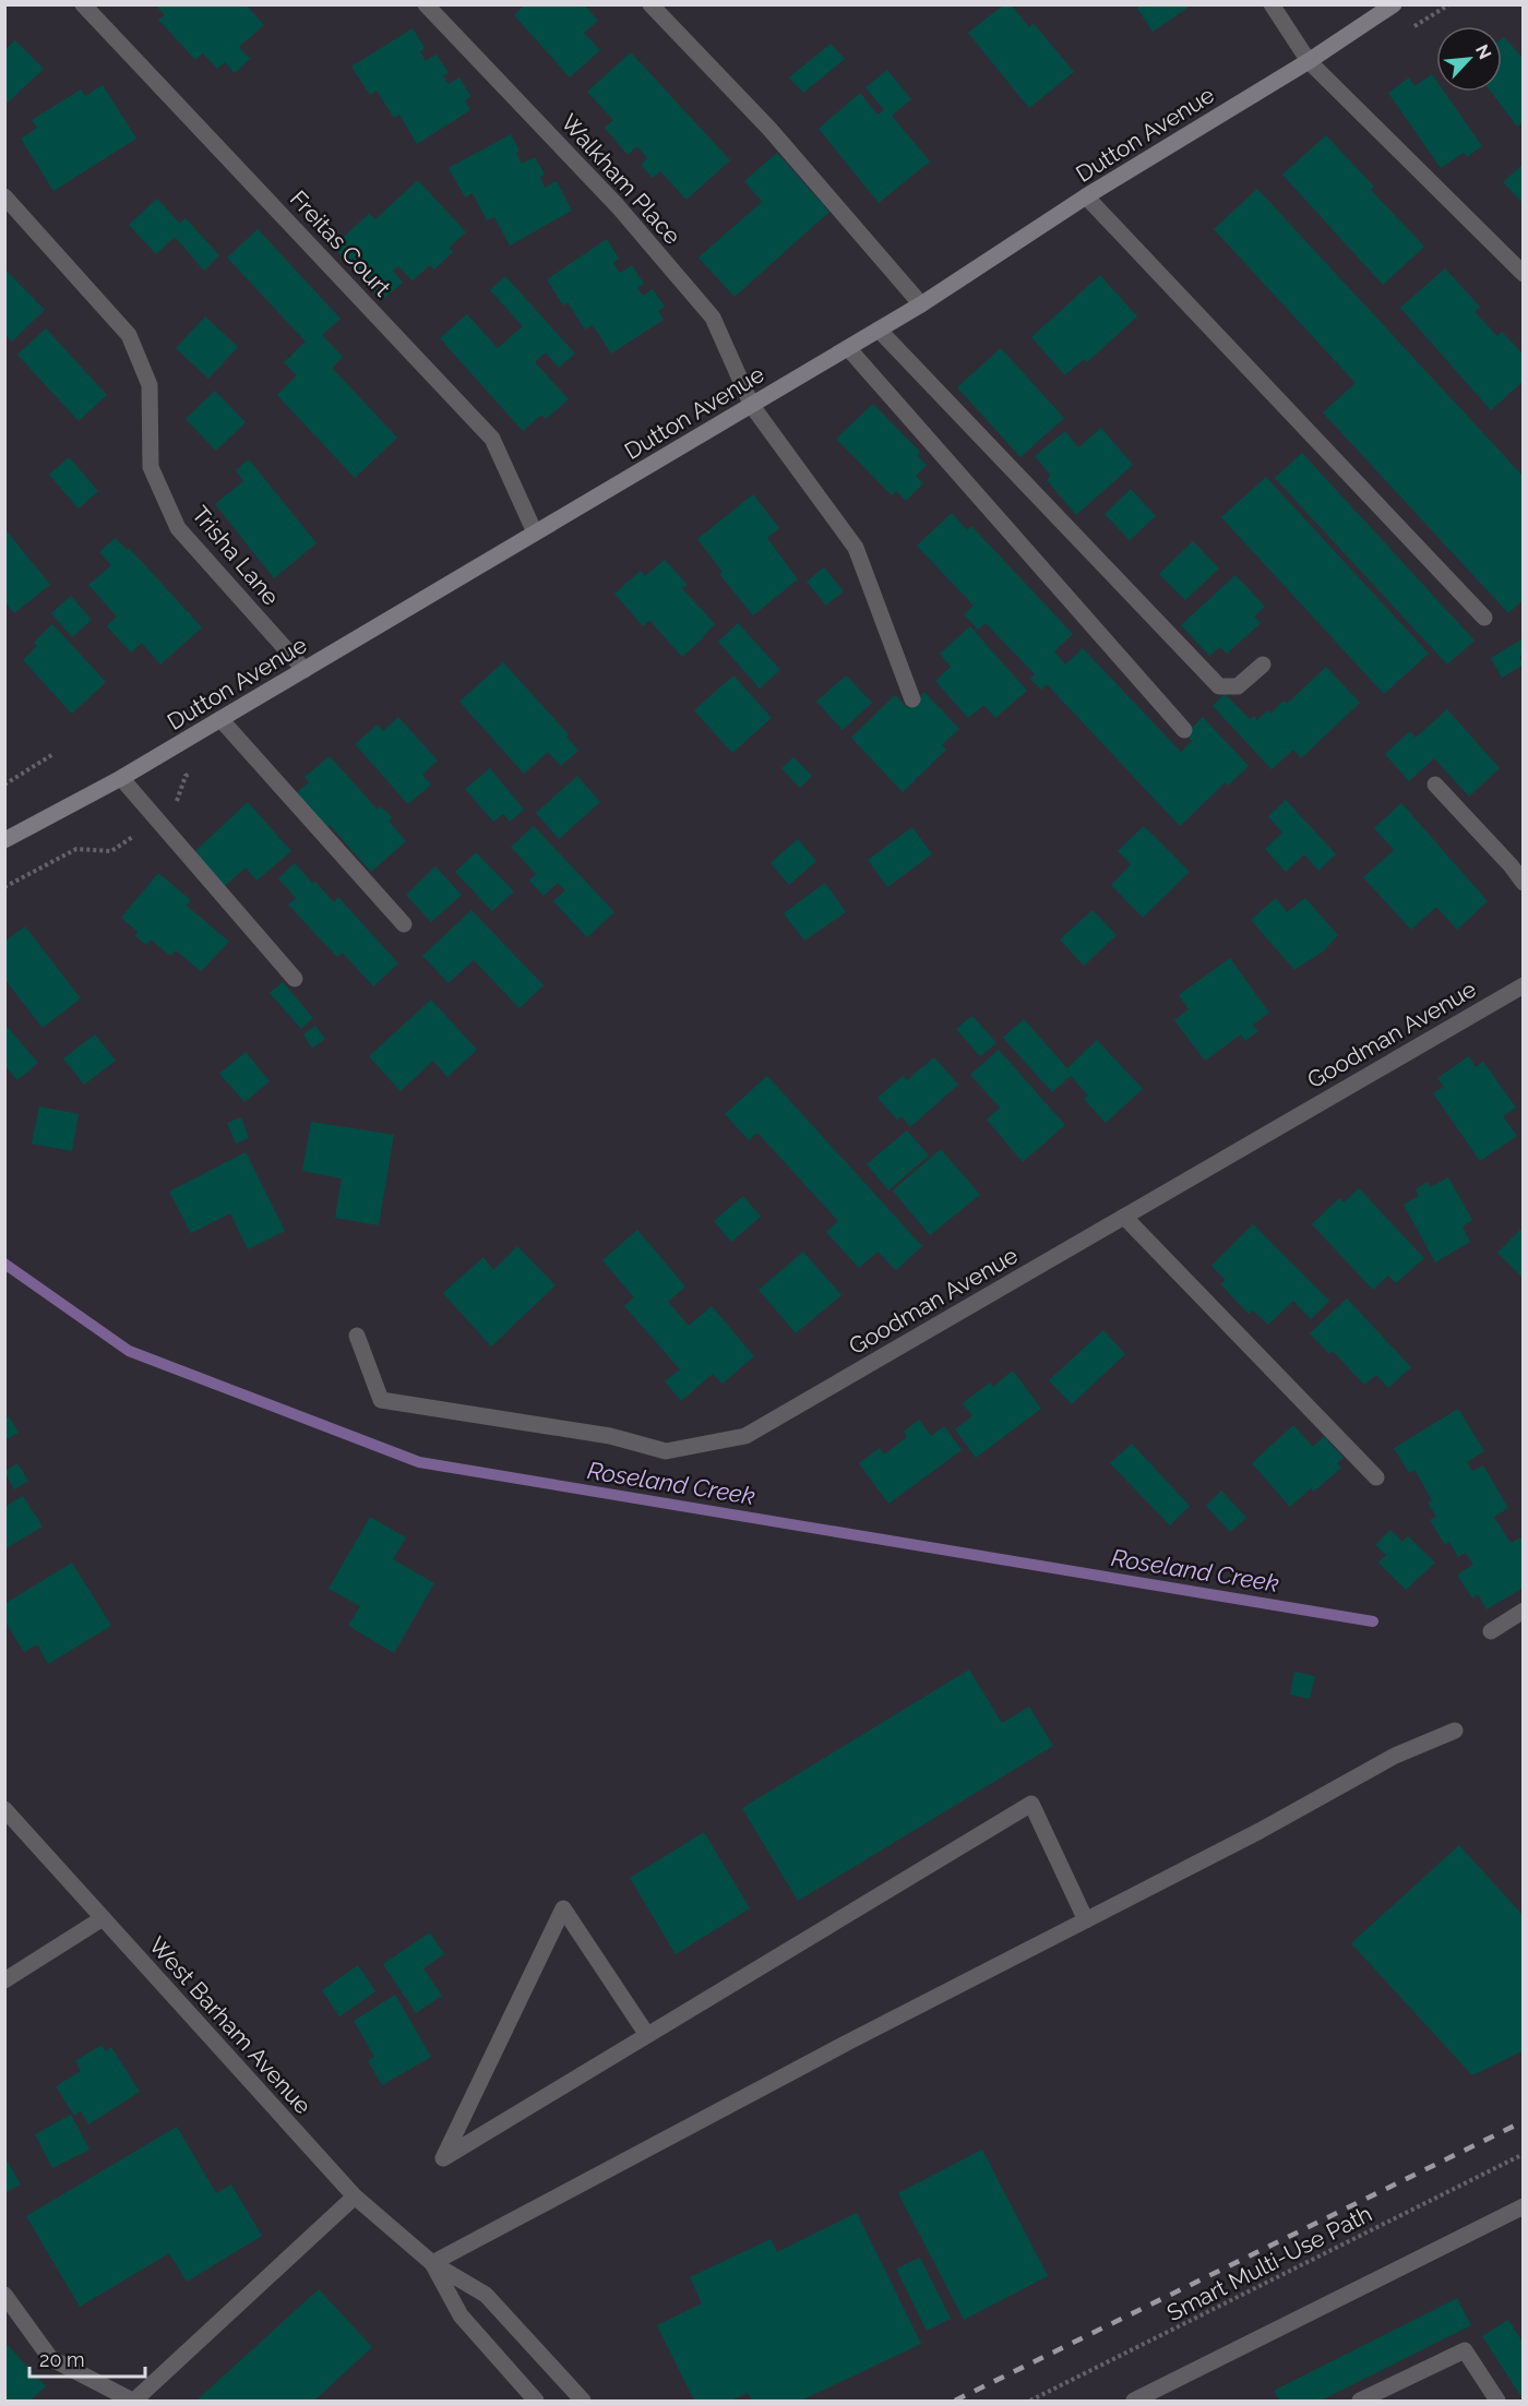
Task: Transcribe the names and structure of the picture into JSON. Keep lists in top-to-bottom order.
{
  "streets": {
    "main road": ["Dutton Avenue"],
    "street": [
      "Walkham Place",
      "Freitas Court",
      "Trisha Lane",
      "Goodman Avenue",
      "West Barham Avenue"
    ],
    "path": ["Smart Multi-Use Path"]
  },
  "crossings": [
    ["Dutton Avenue", "Walkham Place"],
    ["Dutton Avenue", "Freitas Court"],
    ["Dutton Avenue", "Trisha Lane"]
  ],
  "water": ["Roseland Creek"],
  "scale_bar": "20 m",
  "north": "top right"
}
